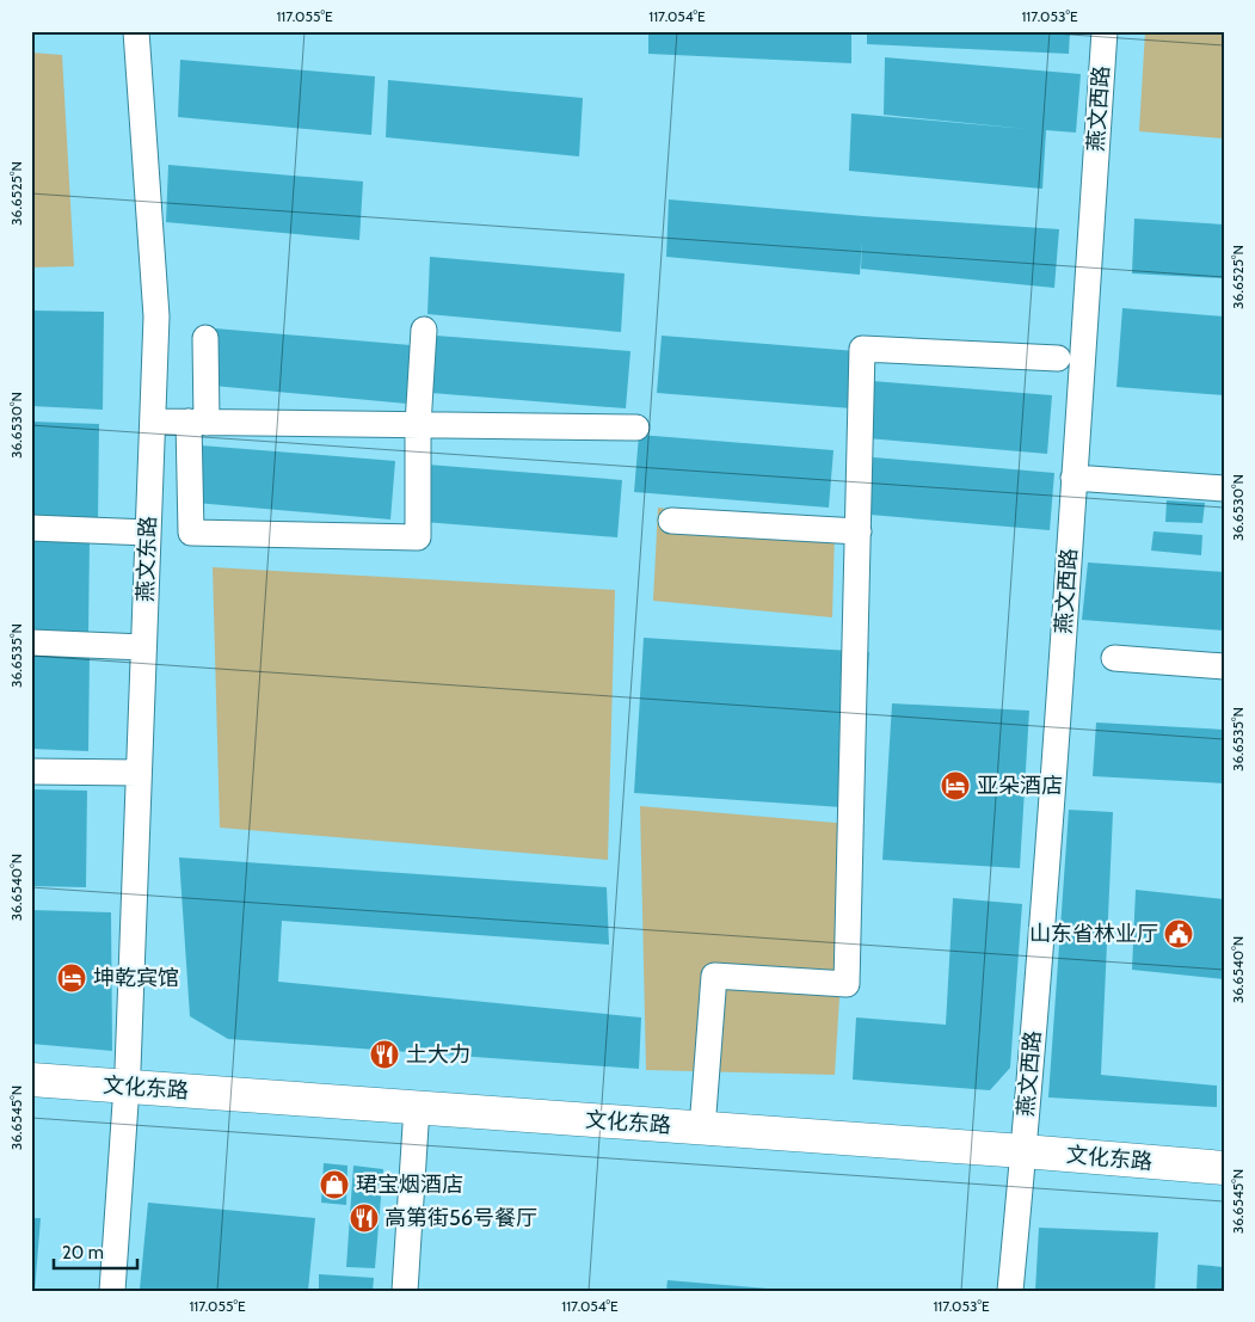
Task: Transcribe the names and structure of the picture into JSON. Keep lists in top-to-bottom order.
{
  "streets": {
    "main road": ["文化东路"],
    "street": ["燕文西路", "燕文东路"]
  },
  "crossings": [
    ["燕文西路", "文化东路"],
    ["燕文东路", "文化东路"]
  ],
  "places": {
    "hotel": ["亚朵酒店", "坤乾宾馆"],
    "public building": ["山东省林业厅"],
    "restaurant": ["土大力", "高第街56号餐厅"],
    "shop": ["珺宝烟酒店"]
  },
  "scale_bar": "20 m",
  "coordinates": [
    "117.055°E",
    "117.054°E",
    "117.053°E",
    "36.6525°N",
    "36.6530°N",
    "36.6535°N",
    "36.6540°N",
    "36.6545°N"
  ]
}
